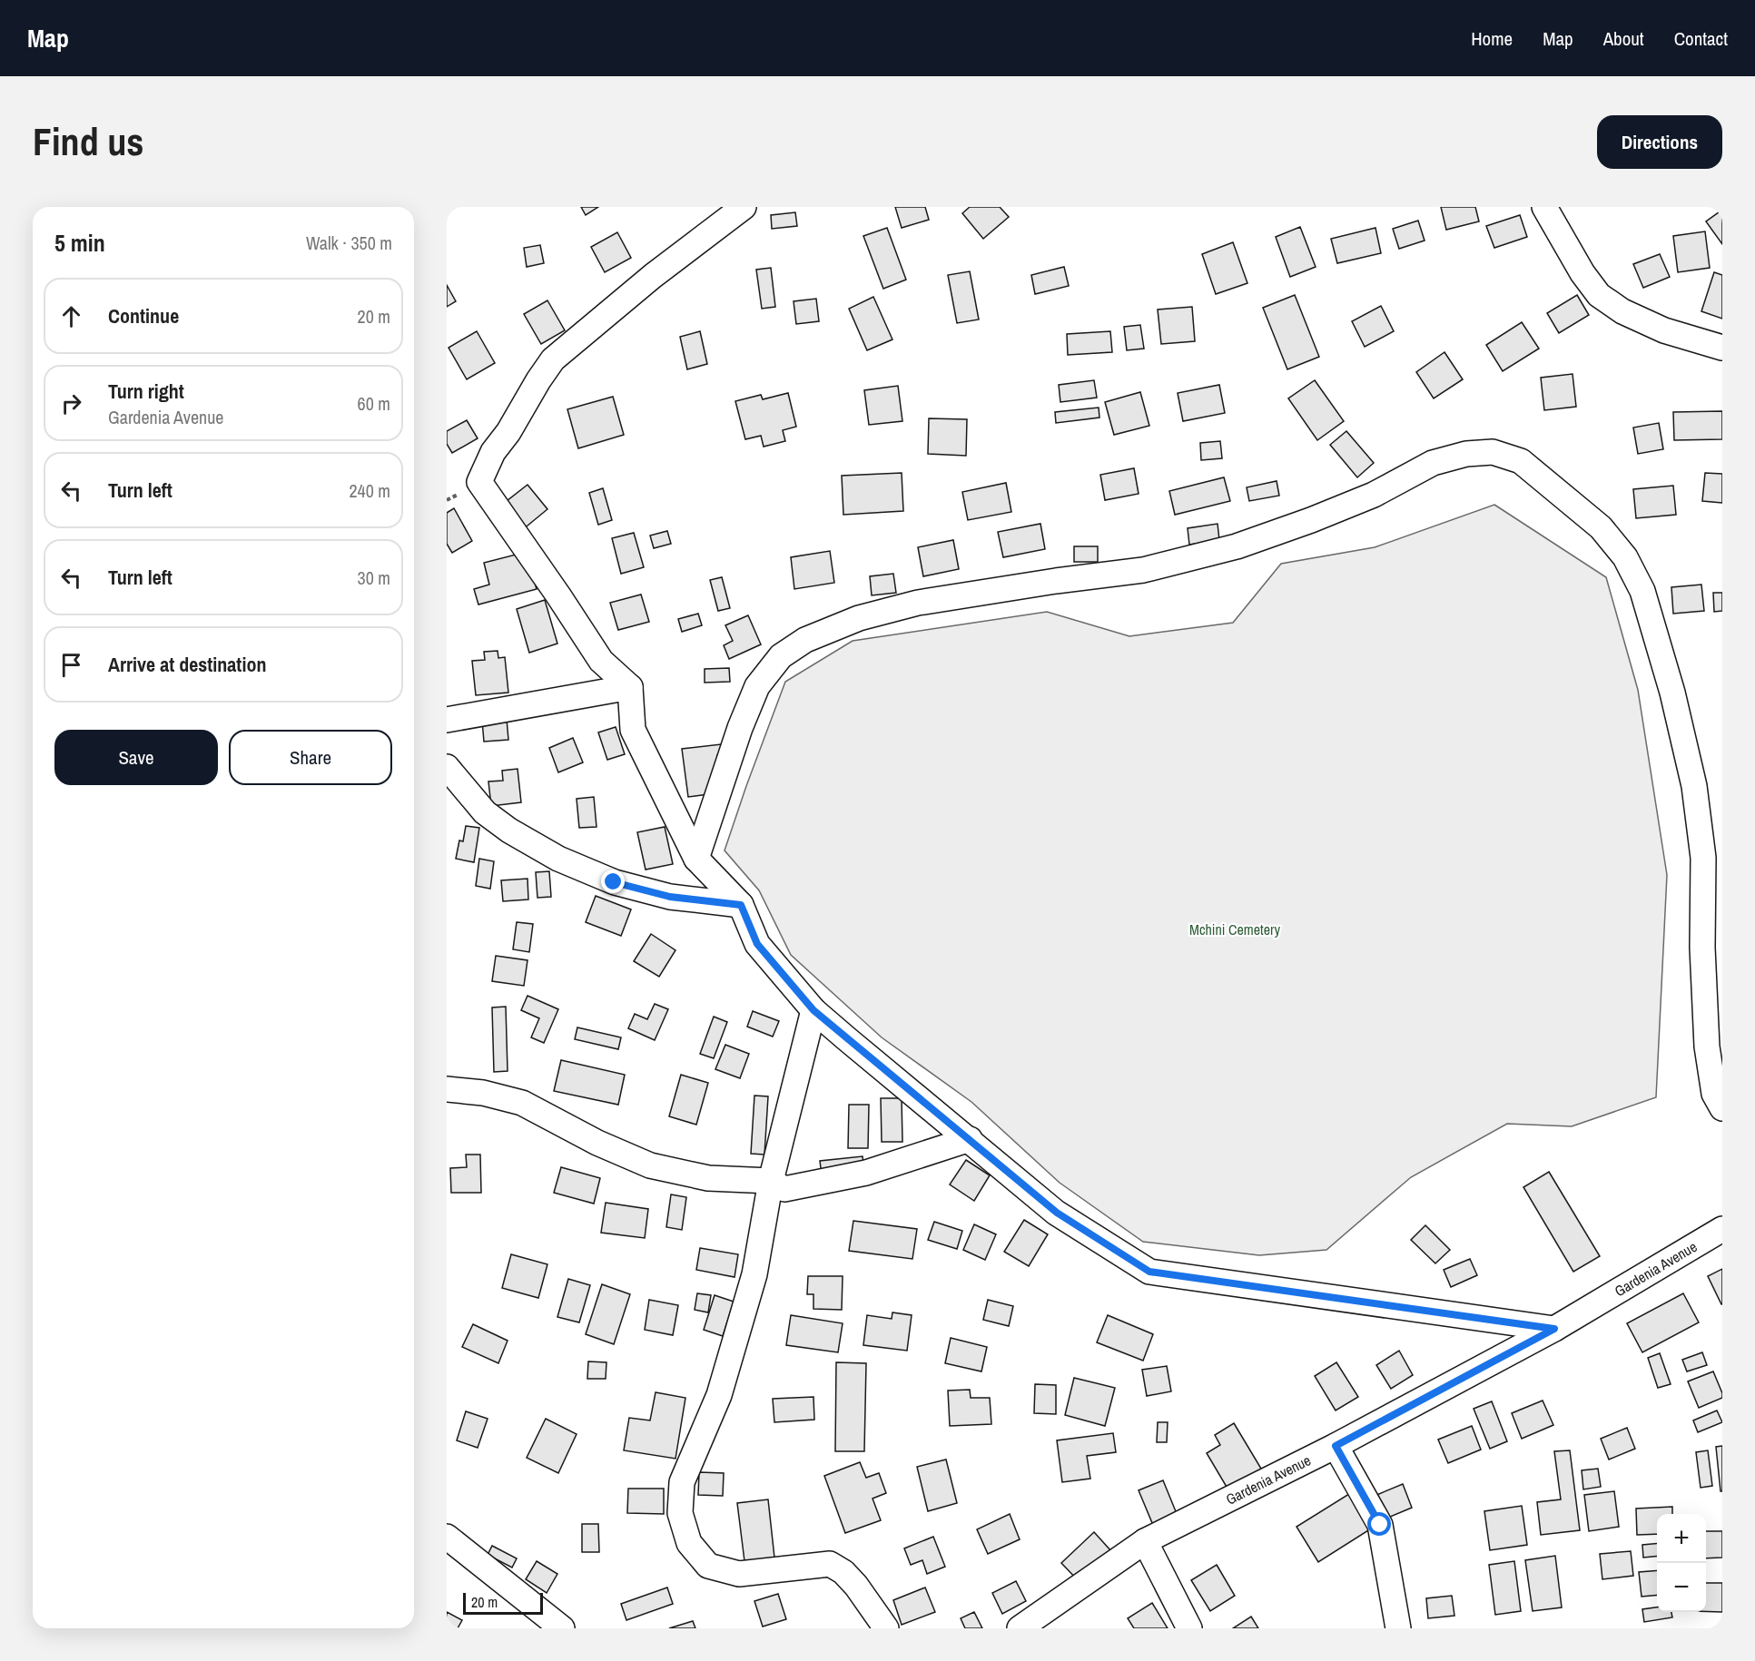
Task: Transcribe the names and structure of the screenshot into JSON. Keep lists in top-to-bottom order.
{
  "streets": {
    "street": ["Gardenia Avenue"]
  },
  "parks": ["Mchini Cemetery"],
  "scale_bar": "20 m",
  "page": {
    "header": "Map",
    "nav": [
      "Home",
      "Map",
      "About",
      "Contact"
    ],
    "buttons": [
      "Directions",
      ["Save", "Share"]
    ],
    "title": "Find us",
    "heading": ["5 min", "Walk · 350 m"],
    "list": [
      ["Continue", "20 m"],
      ["Turn right", "Gardenia Avenue", "60 m"],
      ["Turn left", "240 m"],
      ["Turn left", "30 m"],
      "Arrive at destination"
    ],
    "map_buttons": ["+", "−"],
    "scale": "20 m"
  }
}
